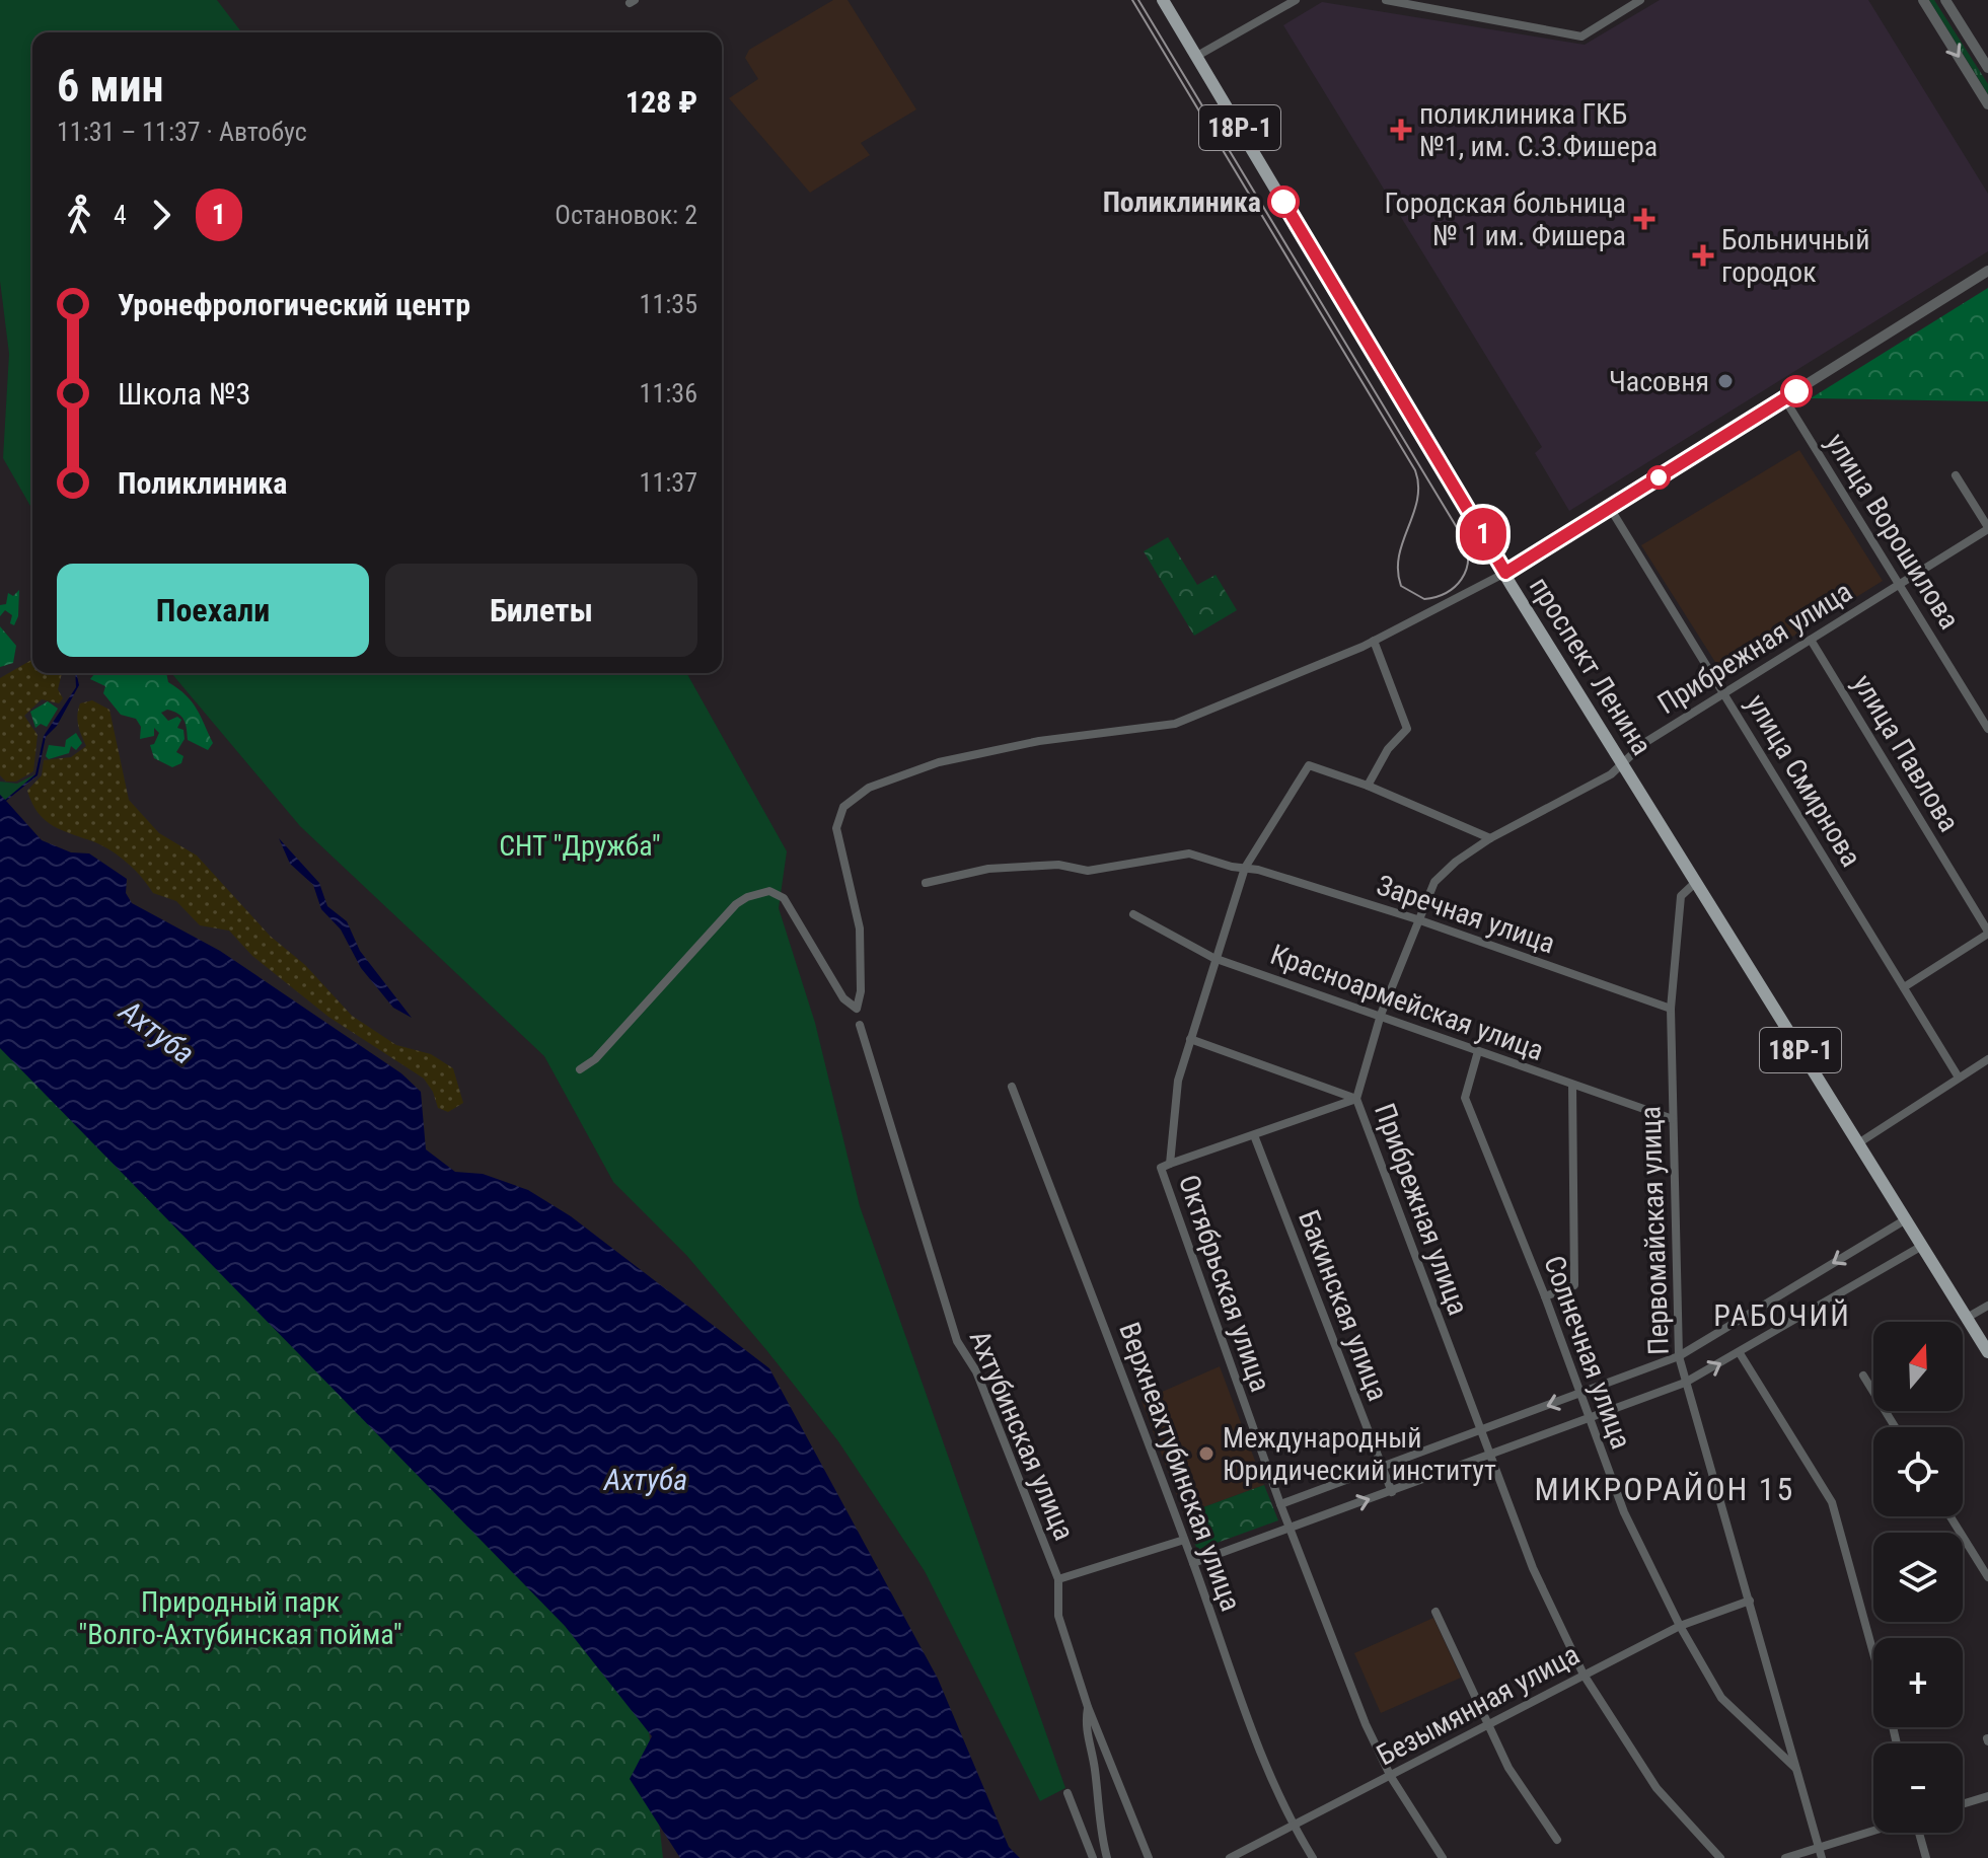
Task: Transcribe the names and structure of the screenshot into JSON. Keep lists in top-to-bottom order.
{
  "streets": {
    "main road": ["18Р-1", "проспект Ленина"],
    "street": [
      "улица Ворошилова",
      "Прибрежная улица",
      "улица Павлова",
      "улица Смирнова",
      "Заречная улица",
      "Красноармейская улица",
      "Первомайская улица",
      "Октябрьская улица",
      "Бакинская улица",
      "Солнечная улица",
      "Ахтубинская улица",
      "Верхнеахтубинская улица",
      "Безымянная улица"
    ]
  },
  "crossings": [
    ["улица Ворошилова", "Прибрежная улица"],
    ["Прибрежная улица", "проспект Ленина"],
    ["Прибрежная улица", "улица Павлова"],
    ["Прибрежная улица", "улица Смирнова"],
    ["Прибрежная улица", "Заречная улица"],
    ["Прибрежная улица", "Красноармейская улица"],
    ["Прибрежная улица", "Октябрьская улица"],
    ["Прибрежная улица", "Безымянная улица"],
    ["проспект Ленина", "Первомайская улица"],
    ["Заречная улица", "Первомайская улица"],
    ["Заречная улица", "Октябрьская улица"],
    ["Красноармейская улица", "Первомайская улица"],
    ["Красноармейская улица", "Октябрьская улица"],
    ["Красноармейская улица", "Солнечная улица"],
    ["Первомайская улица", "Солнечная улица"],
    ["Первомайская улица", "Безымянная улица"],
    ["Октябрьская улица", "Безымянная улица"],
    ["Солнечная улица", "Безымянная улица"],
    ["Верхнеахтубинская улица", "Безымянная улица"]
  ],
  "districts": ["РАБОЧИЙ", "МИКРОРАЙОН 15"],
  "water": ["Ахтуба"],
  "parks": ["СНТ \"Дружба\"", "Природный парк \"Волго-Ахтубинская пойма\""],
  "places": {
    "health": ["поликлиника ГКБ №1, им. С.З.Фишера", "Городская больница № 1 им. Фишера", "Больничный городок"],
    "other": ["Поликлиника", "Часовня", "Международный Юридический институт"]
  },
  "lines": ["bus line 1"],
  "north": "top",
  "page": {
    "on_map": "1",
    "heading": ["6 мин", "11:31 – 11:37 · Автобус", "128 ₽"],
    "legs": ["4", "1", "Остановок: 2"],
    "list": [
      {
        "name": "Уронефрологический центр",
        "value": "11:35"
      },
      {
        "name": "Школа №3",
        "value": "11:36"
      },
      {
        "name": "Поликлиника",
        "value": "11:37"
      }
    ],
    "buttons": ["Поехали", "Билеты"],
    "map_buttons": ["+", "−"]
  }
}
